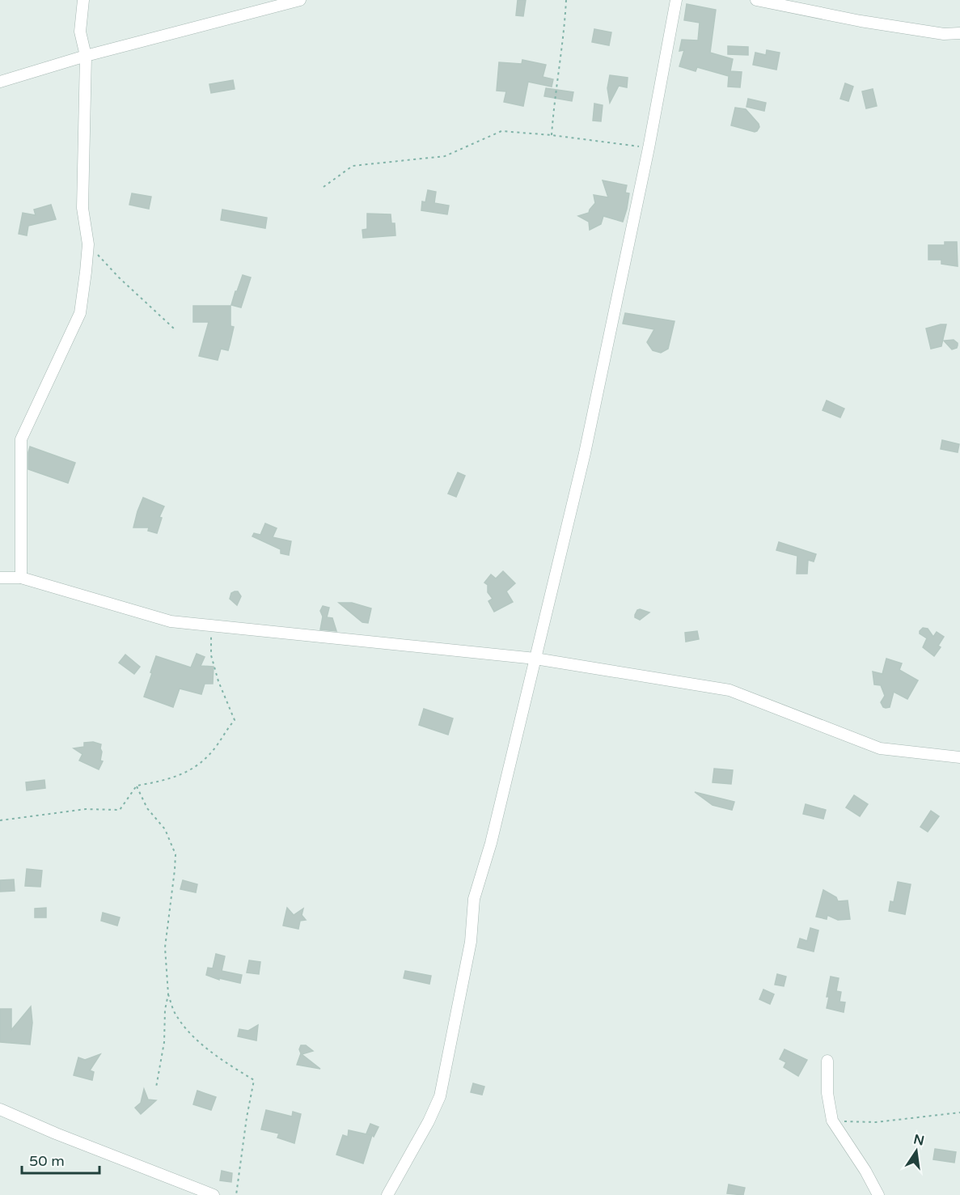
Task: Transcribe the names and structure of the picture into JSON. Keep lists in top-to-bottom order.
{
  "scale_bar": "50 m",
  "north": "top"
}
